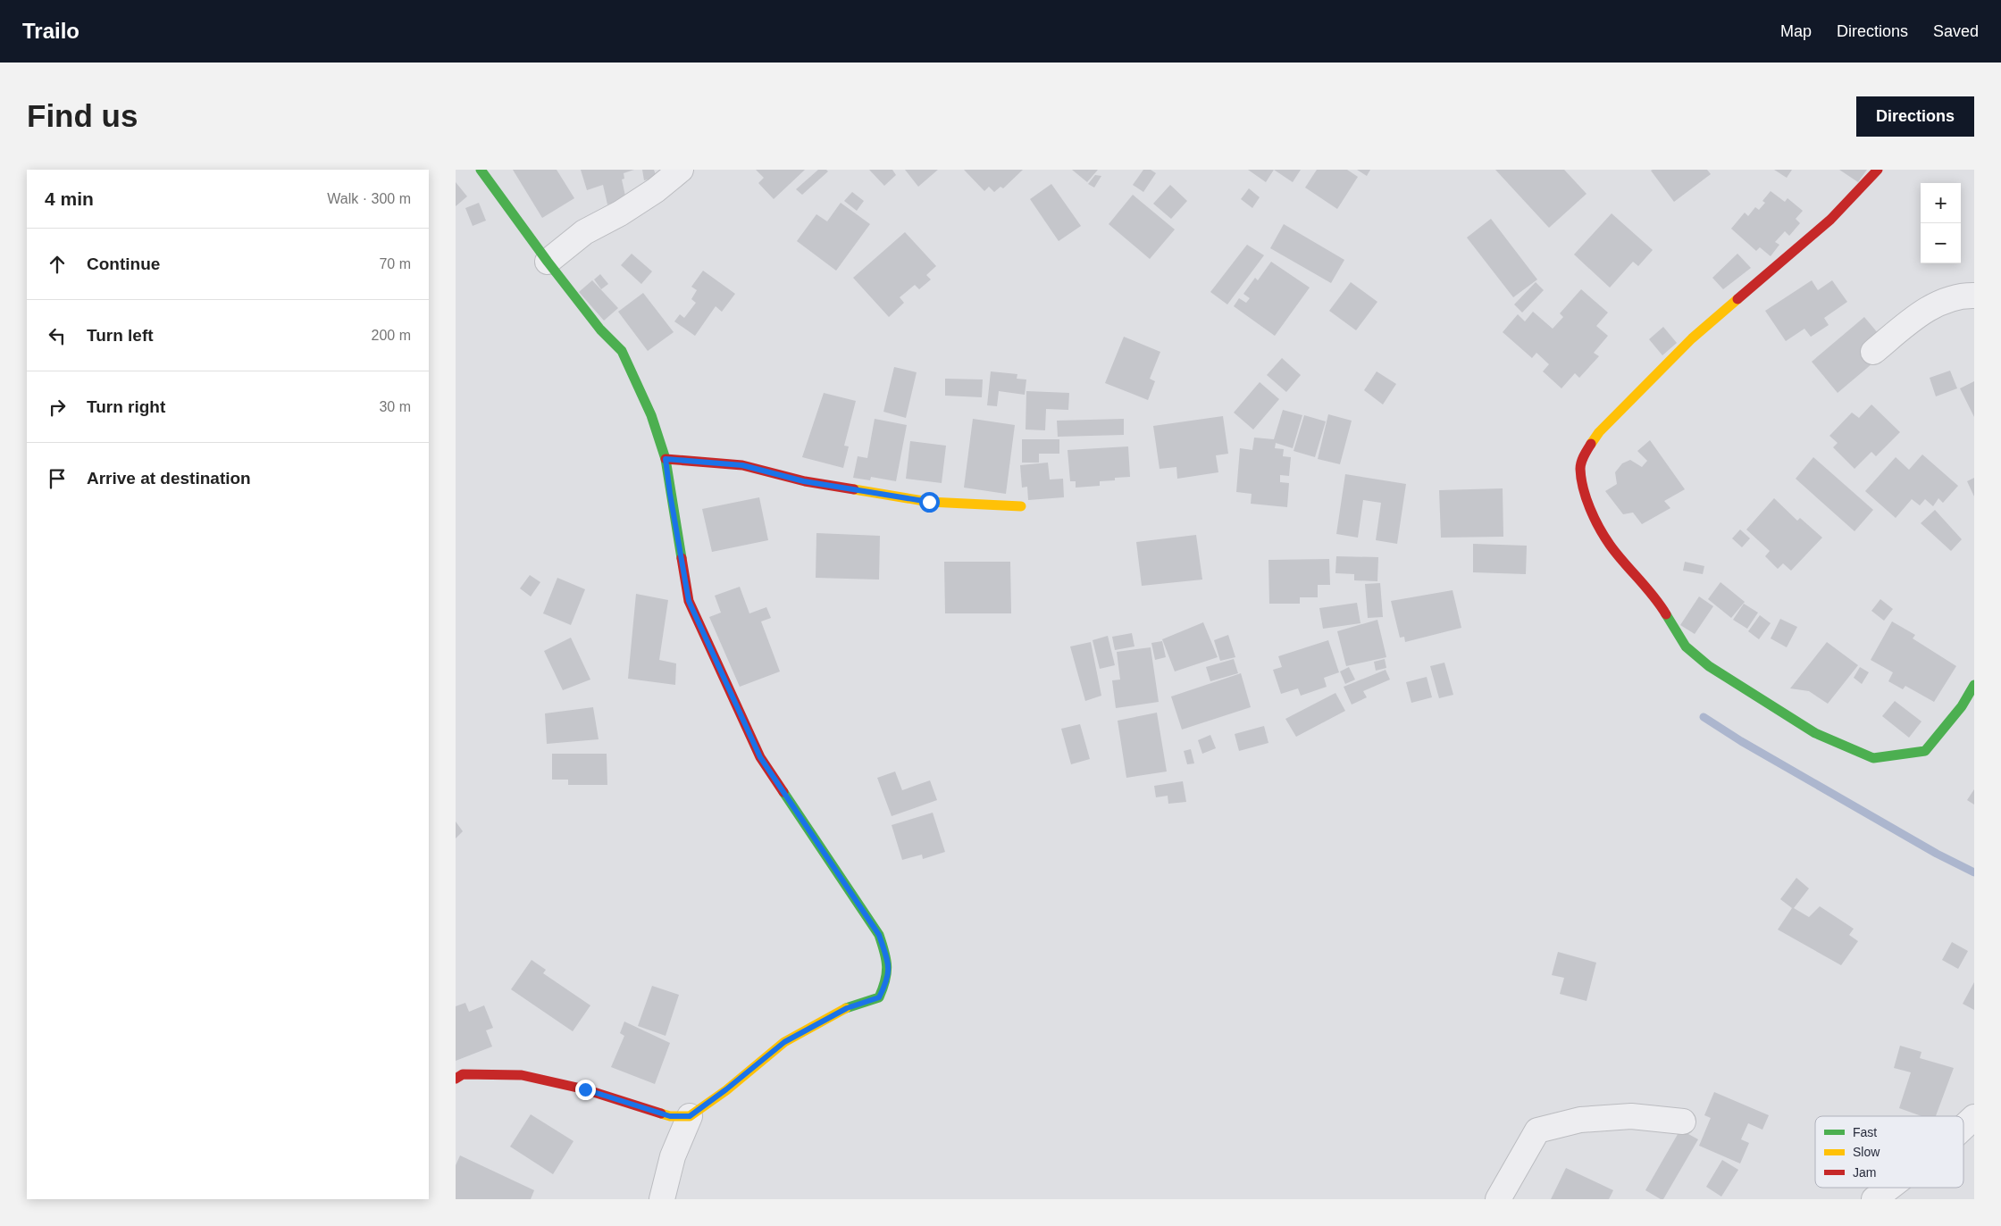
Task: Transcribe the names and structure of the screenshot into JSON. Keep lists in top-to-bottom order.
{
  "legend": ["Fast", "Slow", "Jam"],
  "page": {
    "header": "Trailo",
    "nav": ["Map", "Directions", "Saved"],
    "buttons": "Directions",
    "title": "Find us",
    "heading": ["4 min", "Walk · 300 m"],
    "map_buttons": ["+", "−"],
    "list": [
      ["Continue", "70 m"],
      ["Turn left", "200 m"],
      ["Turn right", "30 m"],
      "Arrive at destination"
    ]
  }
}
